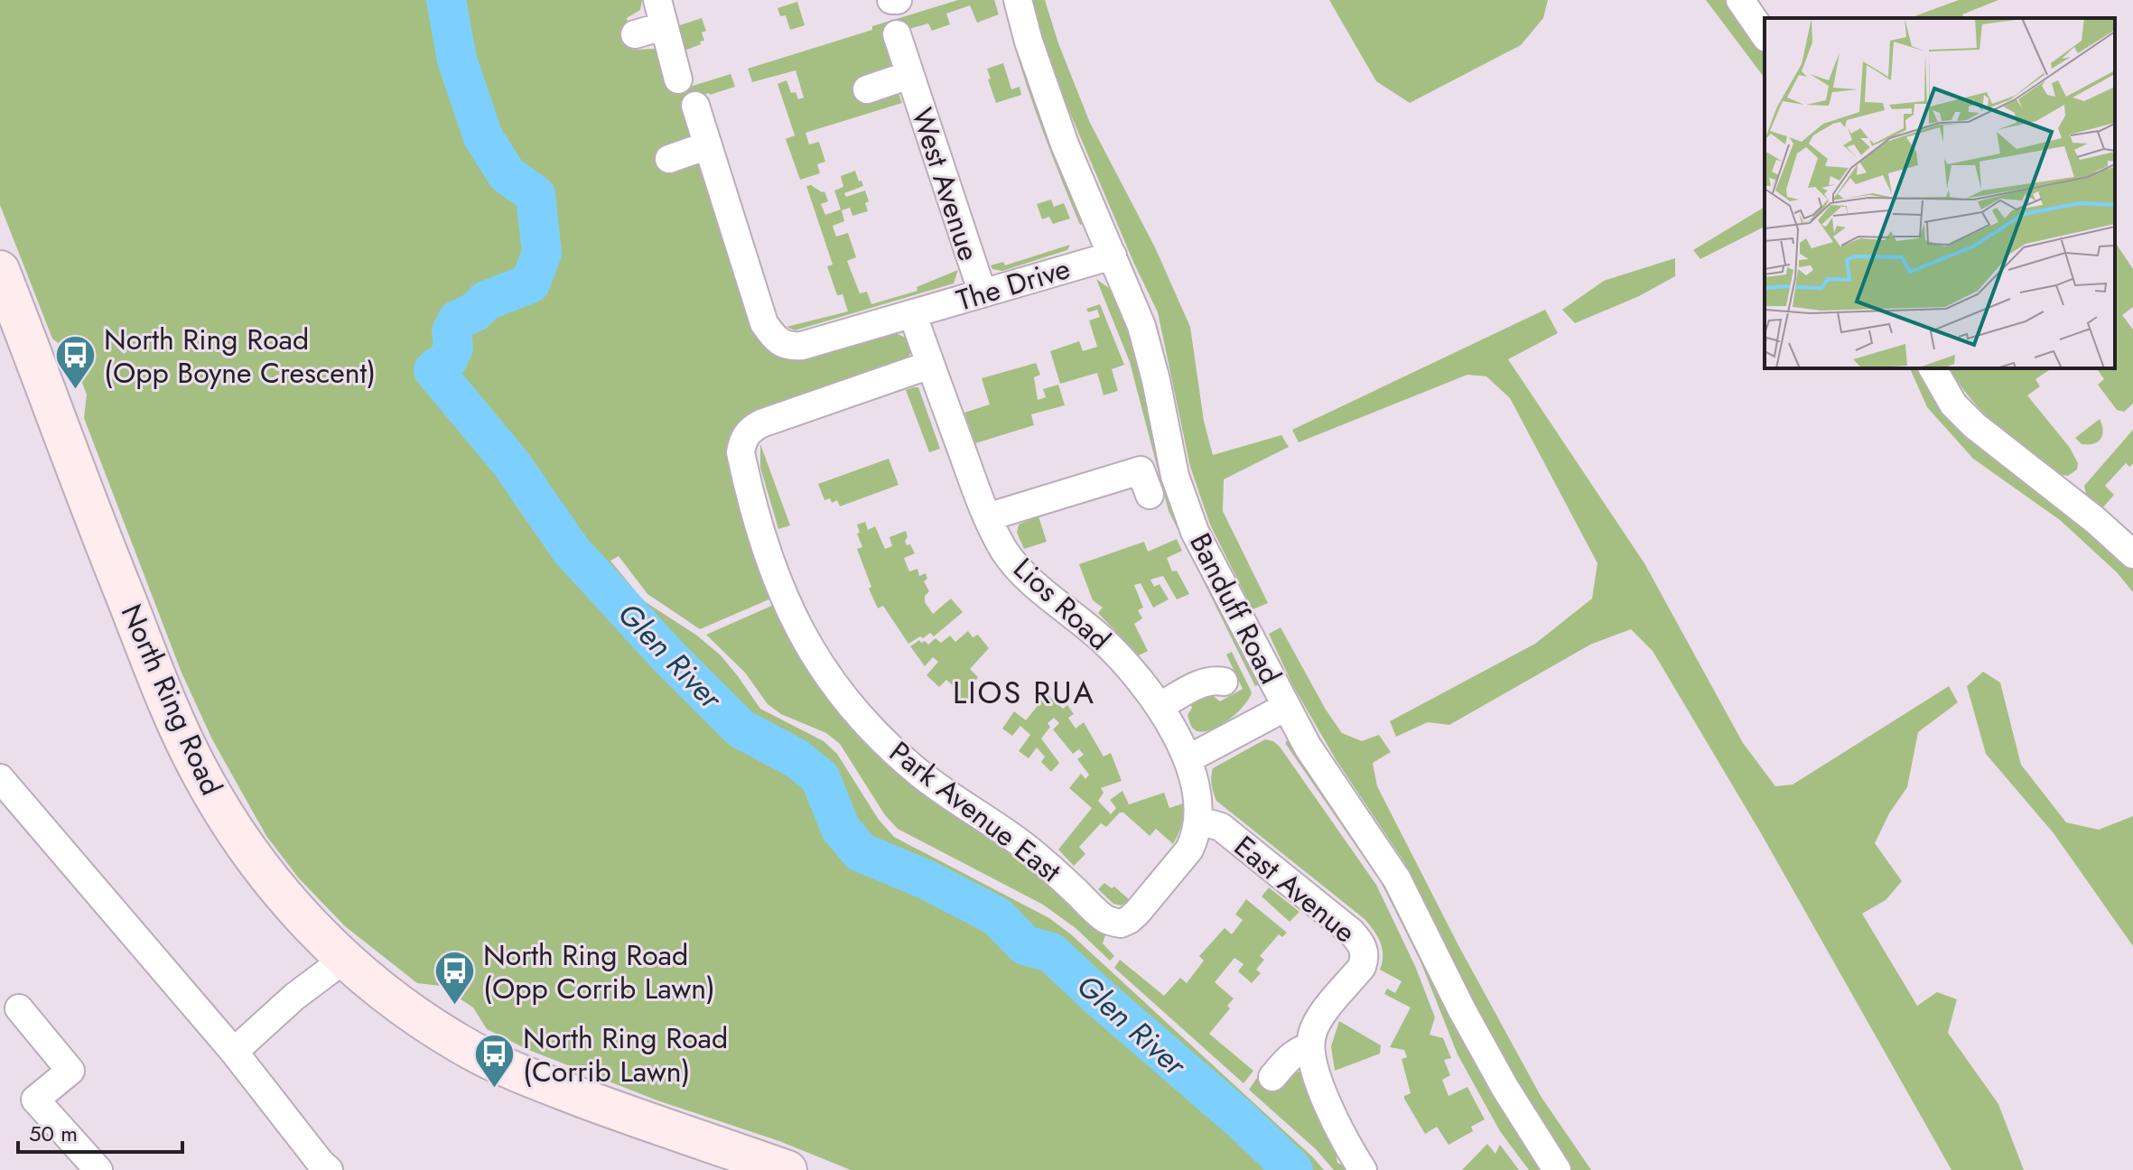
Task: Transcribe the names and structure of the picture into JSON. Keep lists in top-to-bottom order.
{
  "streets": {
    "main road": ["North Ring Road"],
    "street": [
      "West Avenue",
      "The Drive",
      "Lios Road",
      "Banduff Road",
      "Park Avenue East",
      "East Avenue"
    ]
  },
  "crossings": [
    ["West Avenue", "The Drive"],
    ["The Drive", "Lios Road"],
    ["The Drive", "Banduff Road"],
    ["Lios Road", "Park Avenue East"],
    ["Lios Road", "East Avenue"],
    ["Park Avenue East", "East Avenue"]
  ],
  "districts": ["LIOS RUA"],
  "water": ["Glen River"],
  "places": {
    "bus stop": ["North Ring Road (Opp Boyne Crescent)", "North Ring Road (Opp Corrib Lawn)", "North Ring Road (Corrib Lawn)"]
  },
  "scale_bar": "50 m"
}
